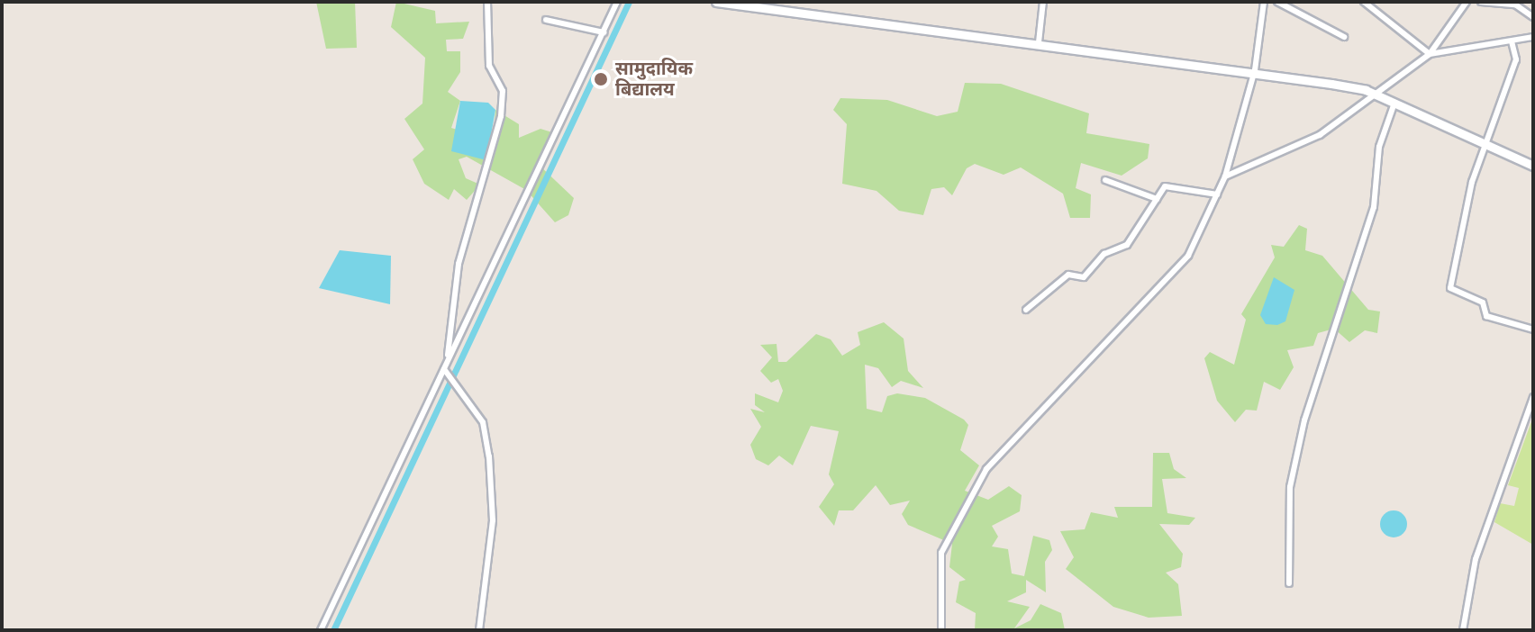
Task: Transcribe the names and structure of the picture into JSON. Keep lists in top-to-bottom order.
{
  "places": ["सामुदायिक बिद्यालय"]
}
